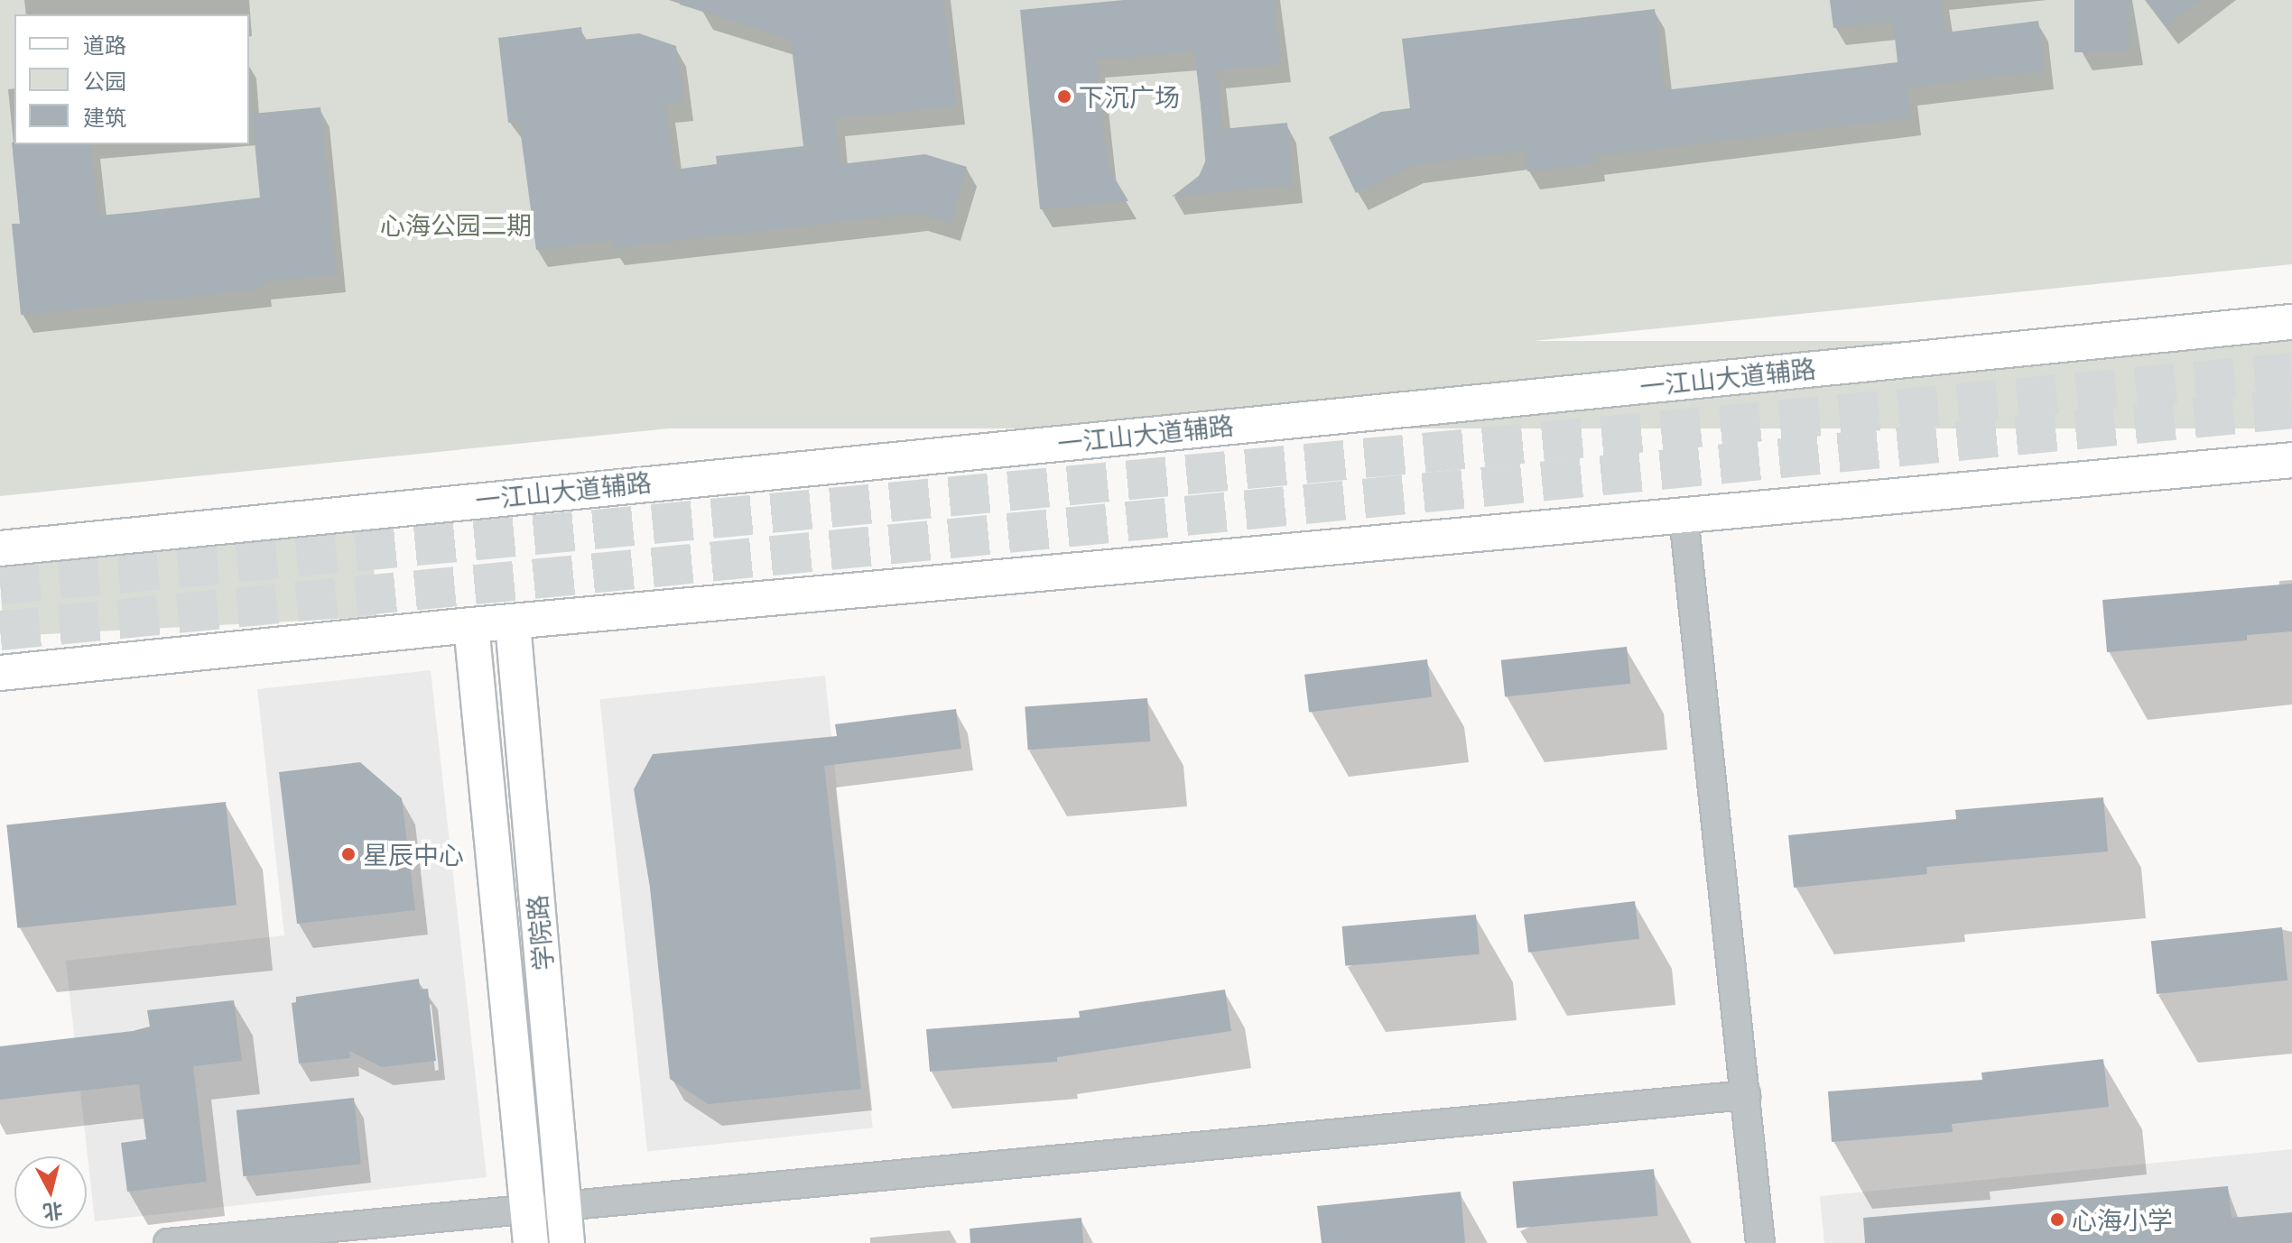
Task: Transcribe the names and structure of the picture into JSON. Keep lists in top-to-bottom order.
{
  "streets": {
    "main road": ["一江山大道辅路", "学院路"]
  },
  "parks": ["心海公园二期"],
  "places": ["下沉广场", "星辰中心", "心海小学"],
  "legend": ["道路", "公园", "建筑"],
  "north": "bottom"
}
